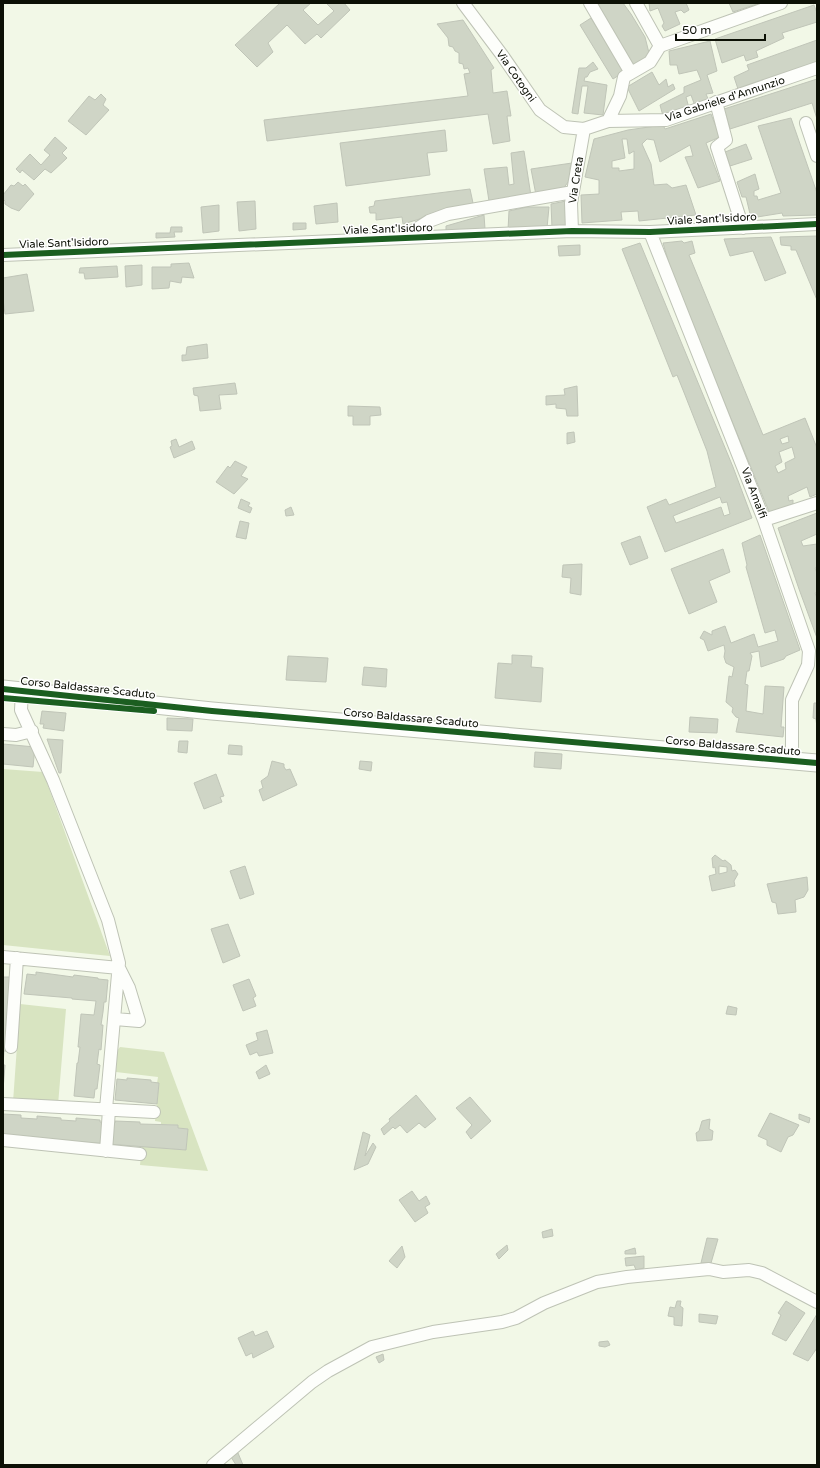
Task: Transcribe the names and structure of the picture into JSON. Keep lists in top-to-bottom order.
{
  "streets": {
    "street": [
      "Via Cotogni",
      "Via Gabriele d'Annunzio",
      "Via Creta",
      "Viale Sant'Isidoro",
      "Via Amalfi",
      "Corso Baldassare Scaduto"
    ]
  },
  "crossings": [
    ["Via Cotogni", "Via Gabriele d'Annunzio"],
    ["Via Cotogni", "Via Creta"],
    ["Via Gabriele d'Annunzio", "Via Creta"],
    ["Via Creta", "Viale Sant'Isidoro"],
    ["Viale Sant'Isidoro", "Via Amalfi"],
    ["Via Amalfi", "Corso Baldassare Scaduto"]
  ],
  "scale_bar": "50 m"
}
